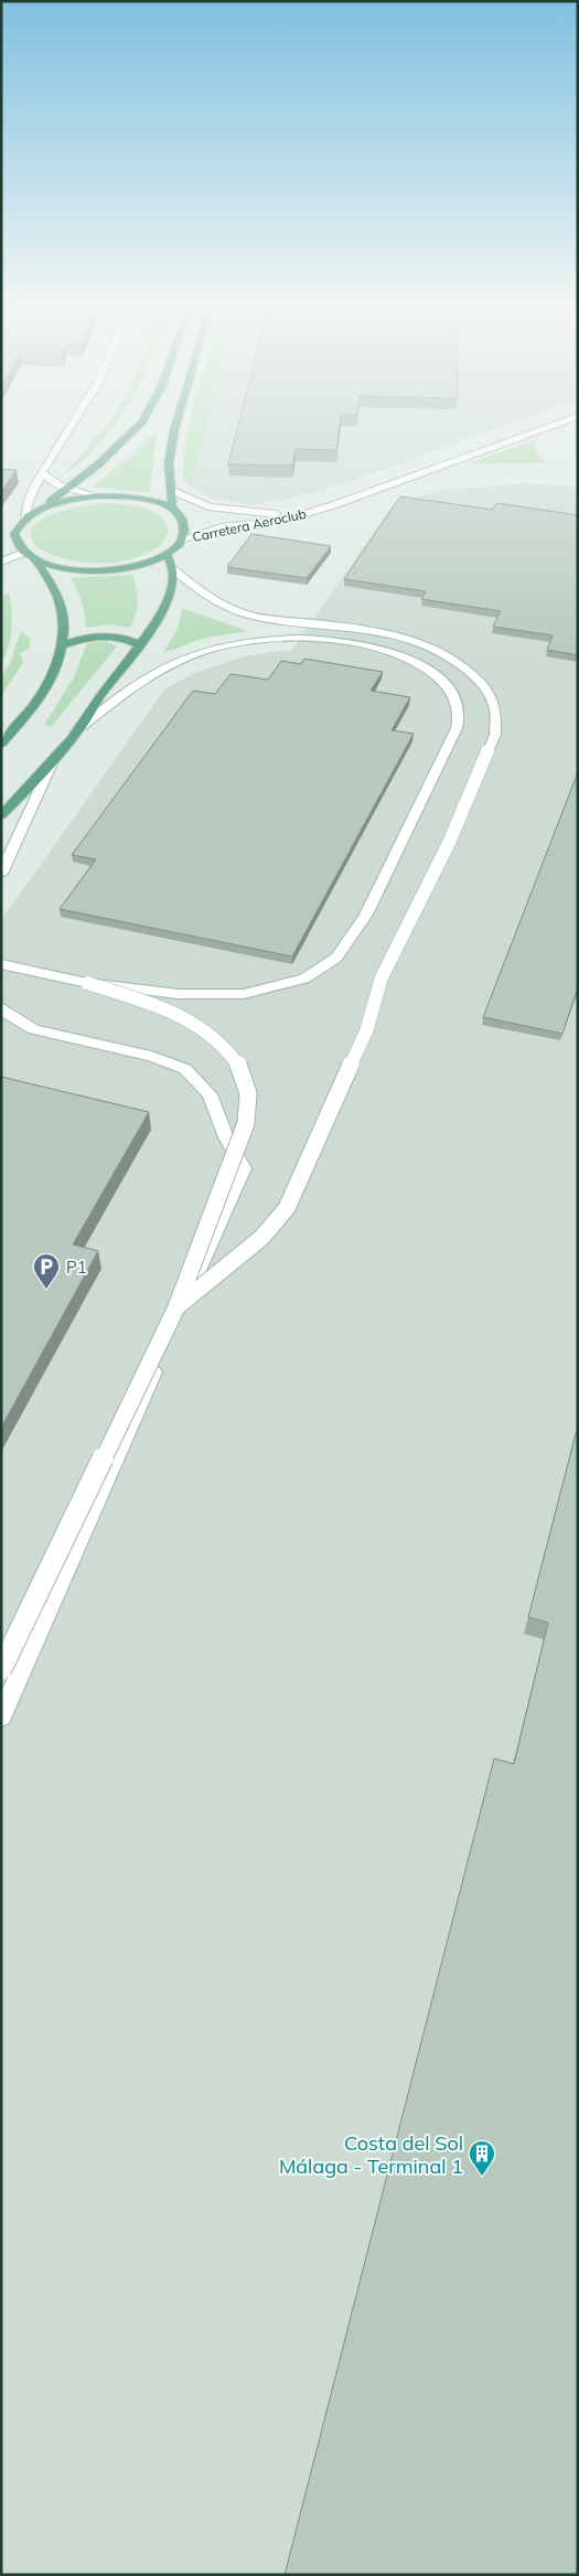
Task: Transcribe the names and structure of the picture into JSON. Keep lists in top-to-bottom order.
{
  "streets": {
    "street": ["Carretera Aeroclub"]
  },
  "places": {
    "parking": ["P1"],
    "building": ["Costa del Sol Málaga - Terminal 1"]
  }
}
